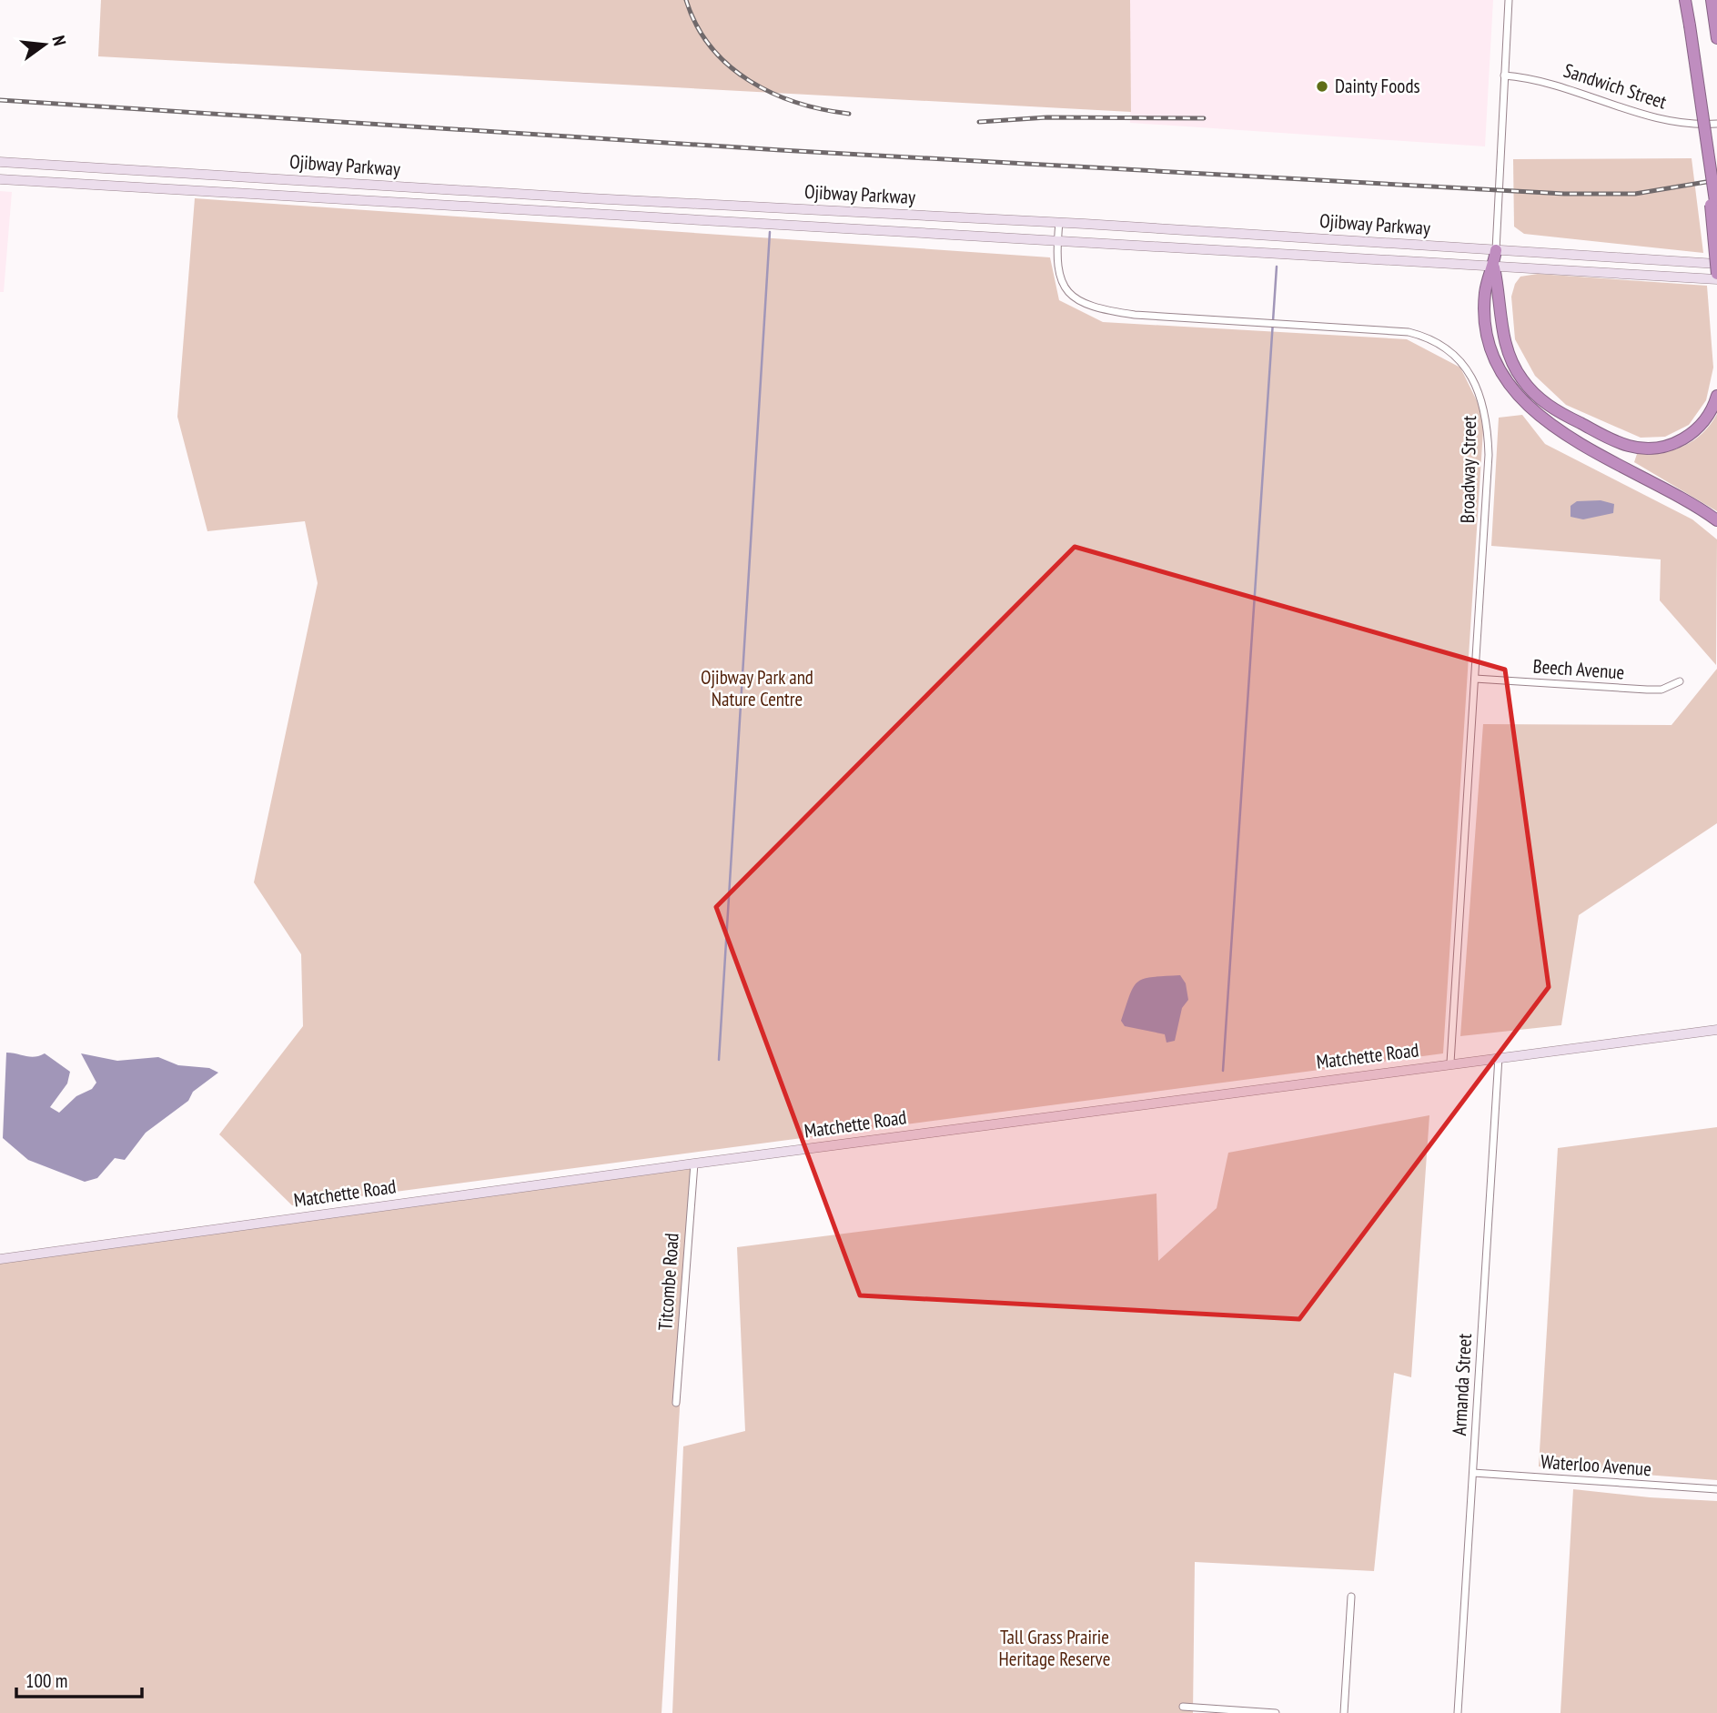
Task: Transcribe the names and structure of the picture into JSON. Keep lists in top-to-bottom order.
{
  "streets": {
    "main road": ["Ojibway Parkway", "Matchette Road"],
    "street": [
      "Sandwich Street",
      "Broadway Street",
      "Beech Avenue",
      "Titcombe Road",
      "Armanda Street",
      "Waterloo Avenue"
    ]
  },
  "crossings": [
    ["Ojibway Parkway", "Broadway Street"],
    ["Broadway Street", "Beech Avenue"],
    ["Broadway Street", "Matchette Road"],
    ["Matchette Road", "Titcombe Road"],
    ["Matchette Road", "Armanda Street"],
    ["Armanda Street", "Waterloo Avenue"]
  ],
  "parks": ["Ojibway Park and Nature Centre", "Tall Grass Prairie Heritage Reserve"],
  "places": ["Dainty Foods"],
  "scale_bar": "100 m",
  "north": "right"
}
